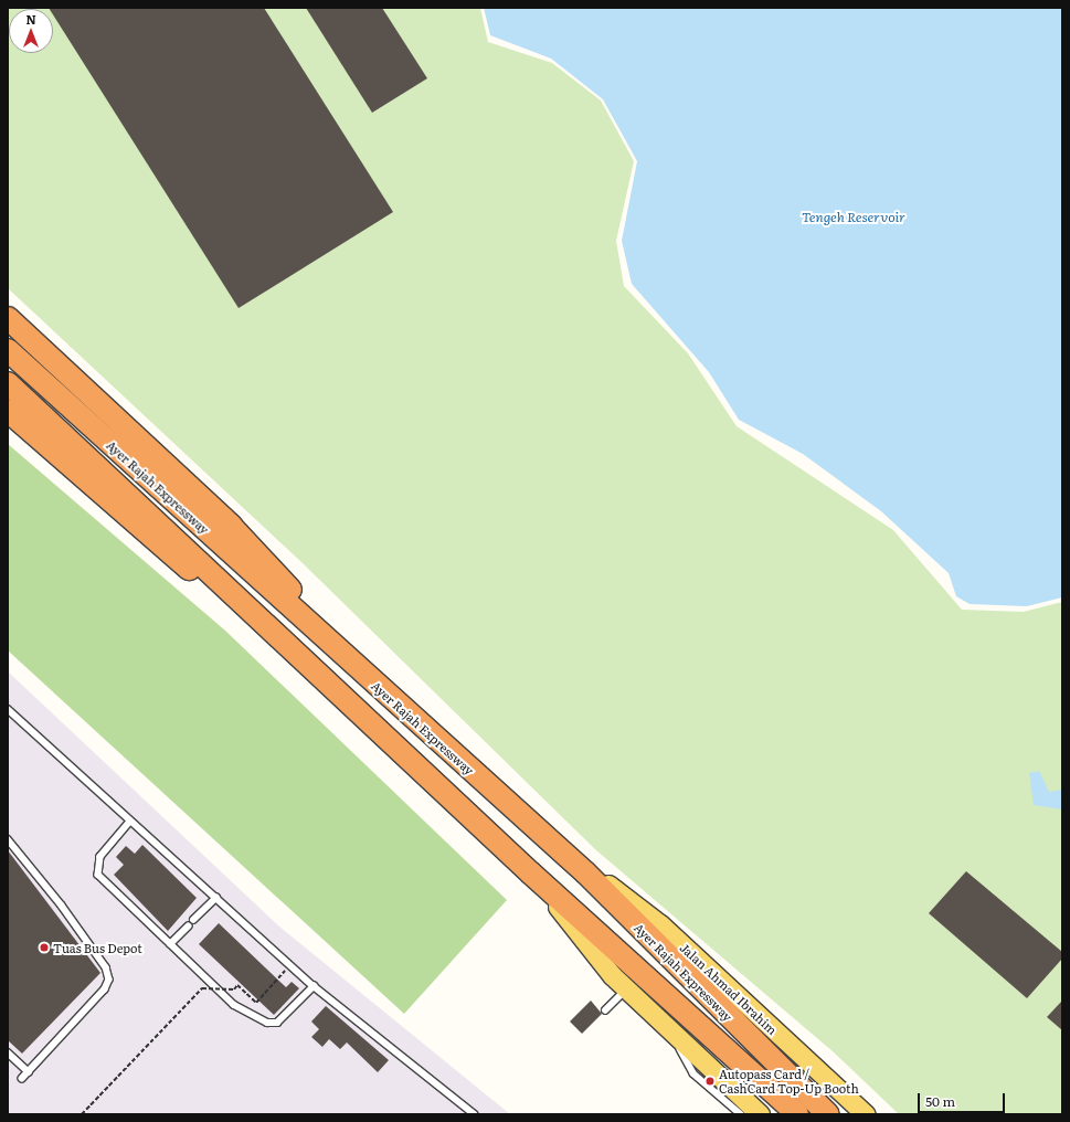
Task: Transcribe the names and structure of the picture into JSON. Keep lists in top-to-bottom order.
{
  "streets": {
    "highway": ["Ayer Rajah Expressway"],
    "main road": ["Jalan Ahmad Ibrahim"]
  },
  "crossings": [
    ["Ayer Rajah Expressway", "Jalan Ahmad Ibrahim"]
  ],
  "water": ["Tengeh Reservoir"],
  "places": ["Tuas Bus Depot", "Autopass Card / CashCard Top-Up Booth"],
  "scale_bar": "50 m",
  "north": "top"
}
